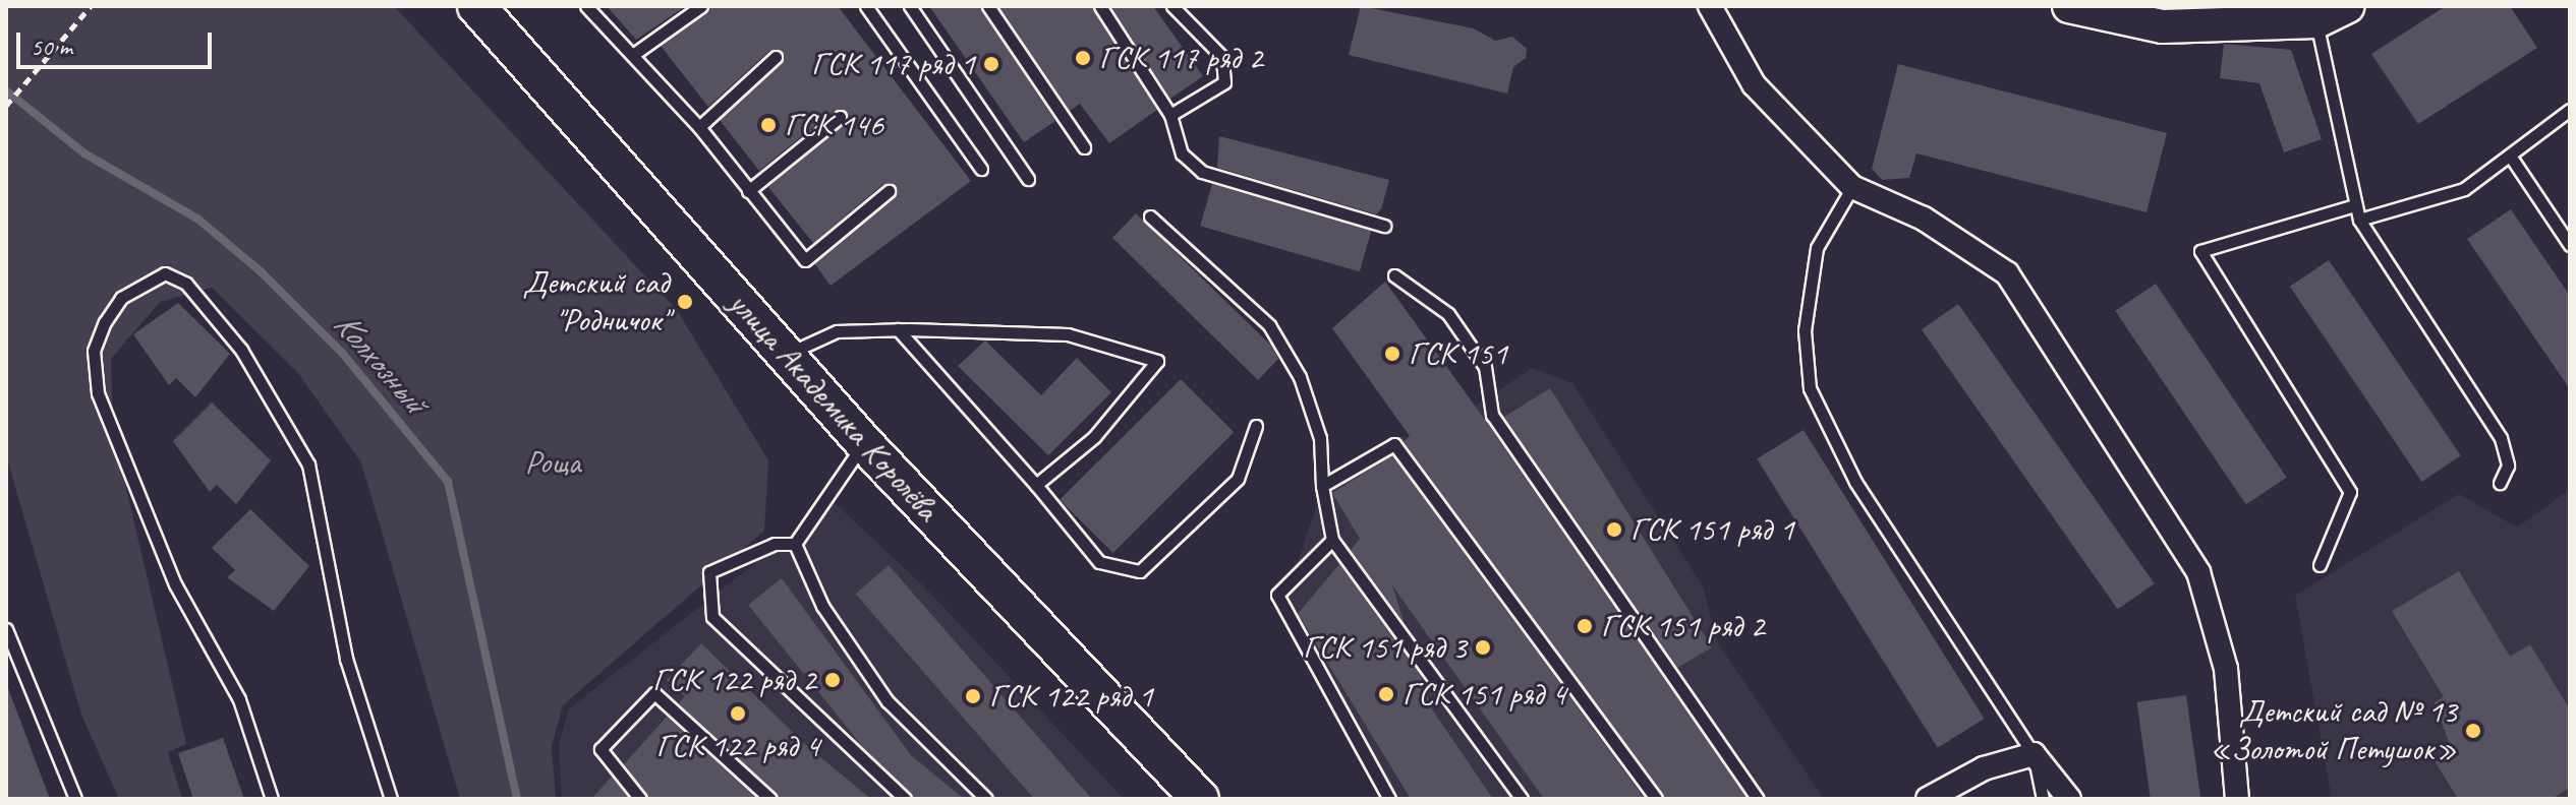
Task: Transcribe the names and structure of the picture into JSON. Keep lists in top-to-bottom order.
{
  "streets": {
    "main road": ["улица Академика Королёва"]
  },
  "water": ["Колхозный"],
  "parks": ["Роща"],
  "places": [
    "ГСК 117 ряд 2",
    "ГСК 117 ряд 1",
    "ГСК 146",
    "Детский сад \"Родничок\"",
    "ГСК 151",
    "ГСК 151 ряд 1",
    "ГСК 151 ряд 2",
    "ГСК 151 ряд 3",
    "ГСК 122 ряд 2",
    "ГСК 151 ряд 4",
    "ГСК 122 ряд 1",
    "ГСК 122 ряд 4",
    "Детский сад № 13 «Золотой Петушок»"
  ],
  "scale_bar": "50 m"
}
